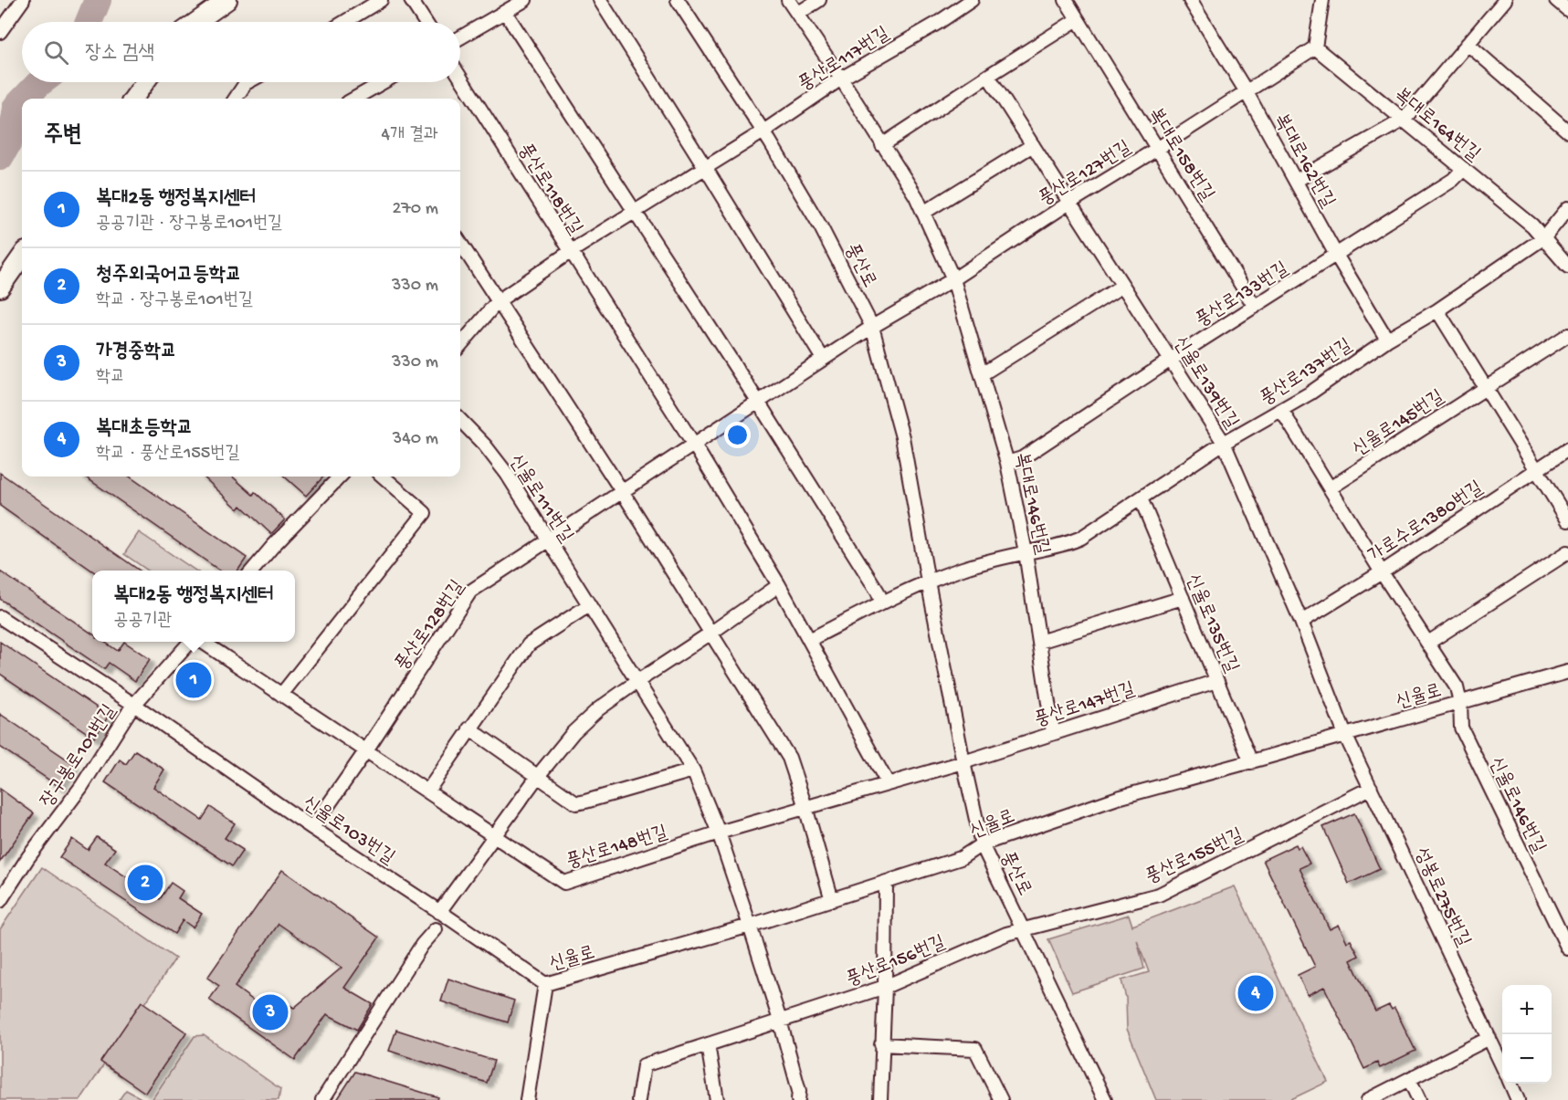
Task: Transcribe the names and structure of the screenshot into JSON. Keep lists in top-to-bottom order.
{
  "streets": {
    "street": [
      "풍산로117번길",
      "복대로164번길",
      "복대로158번길",
      "복대로162번길",
      "풍산로127번길",
      "풍산로118번길",
      "풍산로",
      "풍산로133번길",
      "풍산로137번길",
      "신율로139번길",
      "신율로145번길",
      "신율로111번길",
      "복대로146번길",
      "가로수로1380번길",
      "신율로135번길",
      "풍산로128번길",
      "신율로",
      "풍산로147번길",
      "장구봉로101번길",
      "신율로146번길",
      "신율로103번길",
      "풍산로148번길",
      "풍산로155번길",
      "성봉로275번길",
      "풍산로156번길"
    ]
  },
  "crossings": [
    ["풍산로117번길", "풍산로118번길"],
    ["풍산로117번길", "풍산로"],
    ["풍산로117번길", "복대로146번길"],
    ["복대로164번길", "풍산로127번길"],
    ["복대로164번길", "풍산로133번길"],
    ["복대로164번길", "풍산로137번길"],
    ["복대로158번길", "풍산로127번길"],
    ["복대로158번길", "풍산로133번길"],
    ["복대로162번길", "풍산로127번길"],
    ["복대로162번길", "풍산로133번길"],
    ["복대로162번길", "풍산로137번길"],
    ["풍산로127번길", "풍산로"],
    ["풍산로127번길", "신율로139번길"],
    ["풍산로127번길", "복대로146번길"],
    ["풍산로127번길", "풍산로128번길"],
    ["풍산로118번길", "풍산로"],
    ["풍산로118번길", "풍산로128번길"],
    ["풍산로", "풍산로137번길"],
    ["풍산로", "풍산로128번길"],
    ["풍산로", "신율로"],
    ["풍산로", "풍산로147번길"],
    ["풍산로", "풍산로148번길"],
    ["풍산로", "풍산로155번길"],
    ["풍산로", "풍산로156번길"],
    ["풍산로133번길", "신율로139번길"],
    ["풍산로133번길", "복대로146번길"],
    ["풍산로137번길", "신율로139번길"],
    ["풍산로137번길", "복대로146번길"],
    ["풍산로137번길", "신율로135번길"],
    ["신율로139번길", "가로수로1380번길"],
    ["신율로139번길", "신율로"],
    ["신율로139번길", "성봉로275번길"],
    ["신율로111번길", "풍산로128번길"],
    ["신율로111번길", "신율로"],
    ["신율로111번길", "풍산로148번길"],
    ["신율로111번길", "풍산로156번길"],
    ["복대로146번길", "풍산로147번길"],
    ["신율로135번길", "신율로"],
    ["신율로135번길", "풍산로147번길"],
    ["풍산로128번길", "신율로103번길"],
    ["풍산로128번길", "풍산로148번길"],
    ["신율로", "신율로146번길"],
    ["신율로", "신율로103번길"],
    ["신율로", "성봉로275번길"],
    ["풍산로147번길", "풍산로148번길"],
    ["장구봉로101번길", "신율로103번길"],
    ["풍산로155번길", "성봉로275번길"],
    ["풍산로155번길", "풍산로156번길"]
  ],
  "page": {
    "search": "장소 검색",
    "heading": ["주변", "4개 결과"],
    "list": [
      {
        "mark": "1",
        "name": "복대2동 행정복지센터",
        "note": "공공기관 · 장구봉로101번길",
        "value": "270 m"
      },
      {
        "mark": "2",
        "name": "청주외국어고등학교",
        "note": "학교 · 장구봉로101번길",
        "value": "330 m"
      },
      {
        "mark": "3",
        "name": "가경중학교",
        "note": "학교",
        "value": "330 m"
      },
      {
        "mark": "4",
        "name": "복대초등학교",
        "note": "학교 · 풍산로155번길",
        "value": "340 m"
      }
    ],
    "popup": ["복대2동 행정복지센터", "공공기관"],
    "pins": [
      "1",
      "2",
      "4",
      "3"
    ],
    "map_buttons": ["+", "−"]
  }
}
